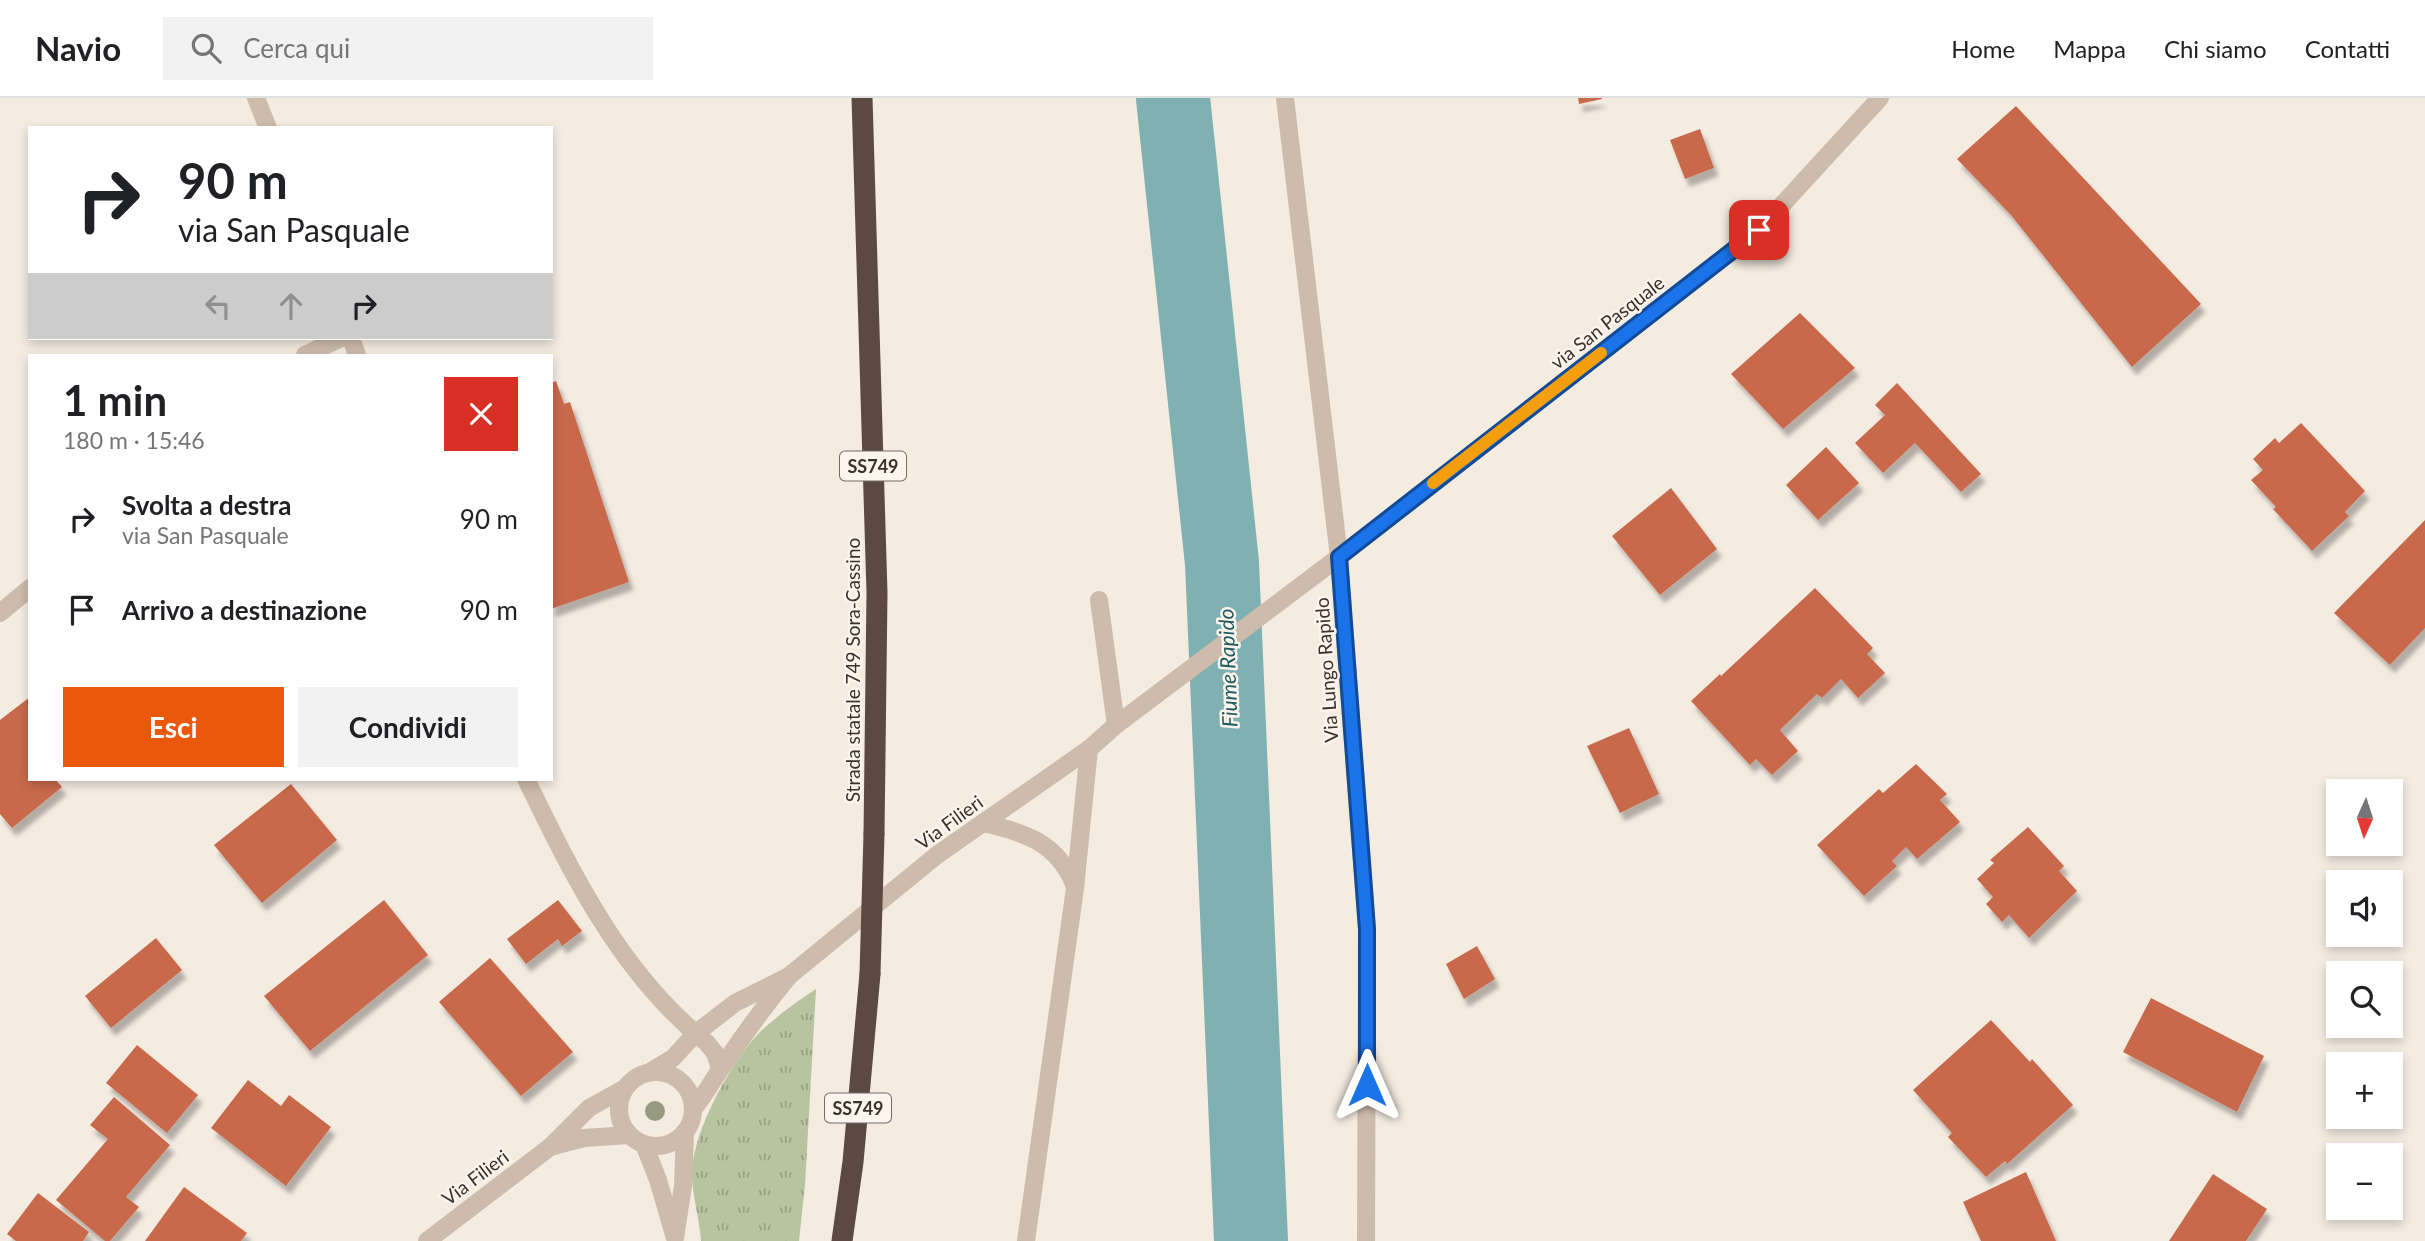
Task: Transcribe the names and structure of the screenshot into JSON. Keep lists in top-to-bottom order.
{
  "streets": {
    "highway": ["SS749", "Strada statale 749 Sora-Cassino"],
    "street": ["via San Pasquale", "Via Lungo Rapido", "Via Filieri"]
  },
  "crossings": [
    ["via San Pasquale", "Via Lungo Rapido"],
    ["via San Pasquale", "Via Filieri"]
  ],
  "water": ["Fiume Rapido"],
  "north": "bottom",
  "page": {
    "header": "Navio",
    "search": "Cerca qui",
    "nav": [
      "Home",
      "Mappa",
      "Chi siamo",
      "Contatti"
    ],
    "turn": ["90 m", "via San Pasquale"],
    "heading": ["1 min", "180 m · 15:46"],
    "list": [
      {
        "name": "Svolta a destra",
        "note": "via San Pasquale",
        "value": "90 m"
      },
      {
        "name": "Arrivo a destinazione",
        "value": "90 m"
      }
    ],
    "buttons": ["Esci", "Condividi"],
    "map_buttons": ["+", "−"]
  }
}
